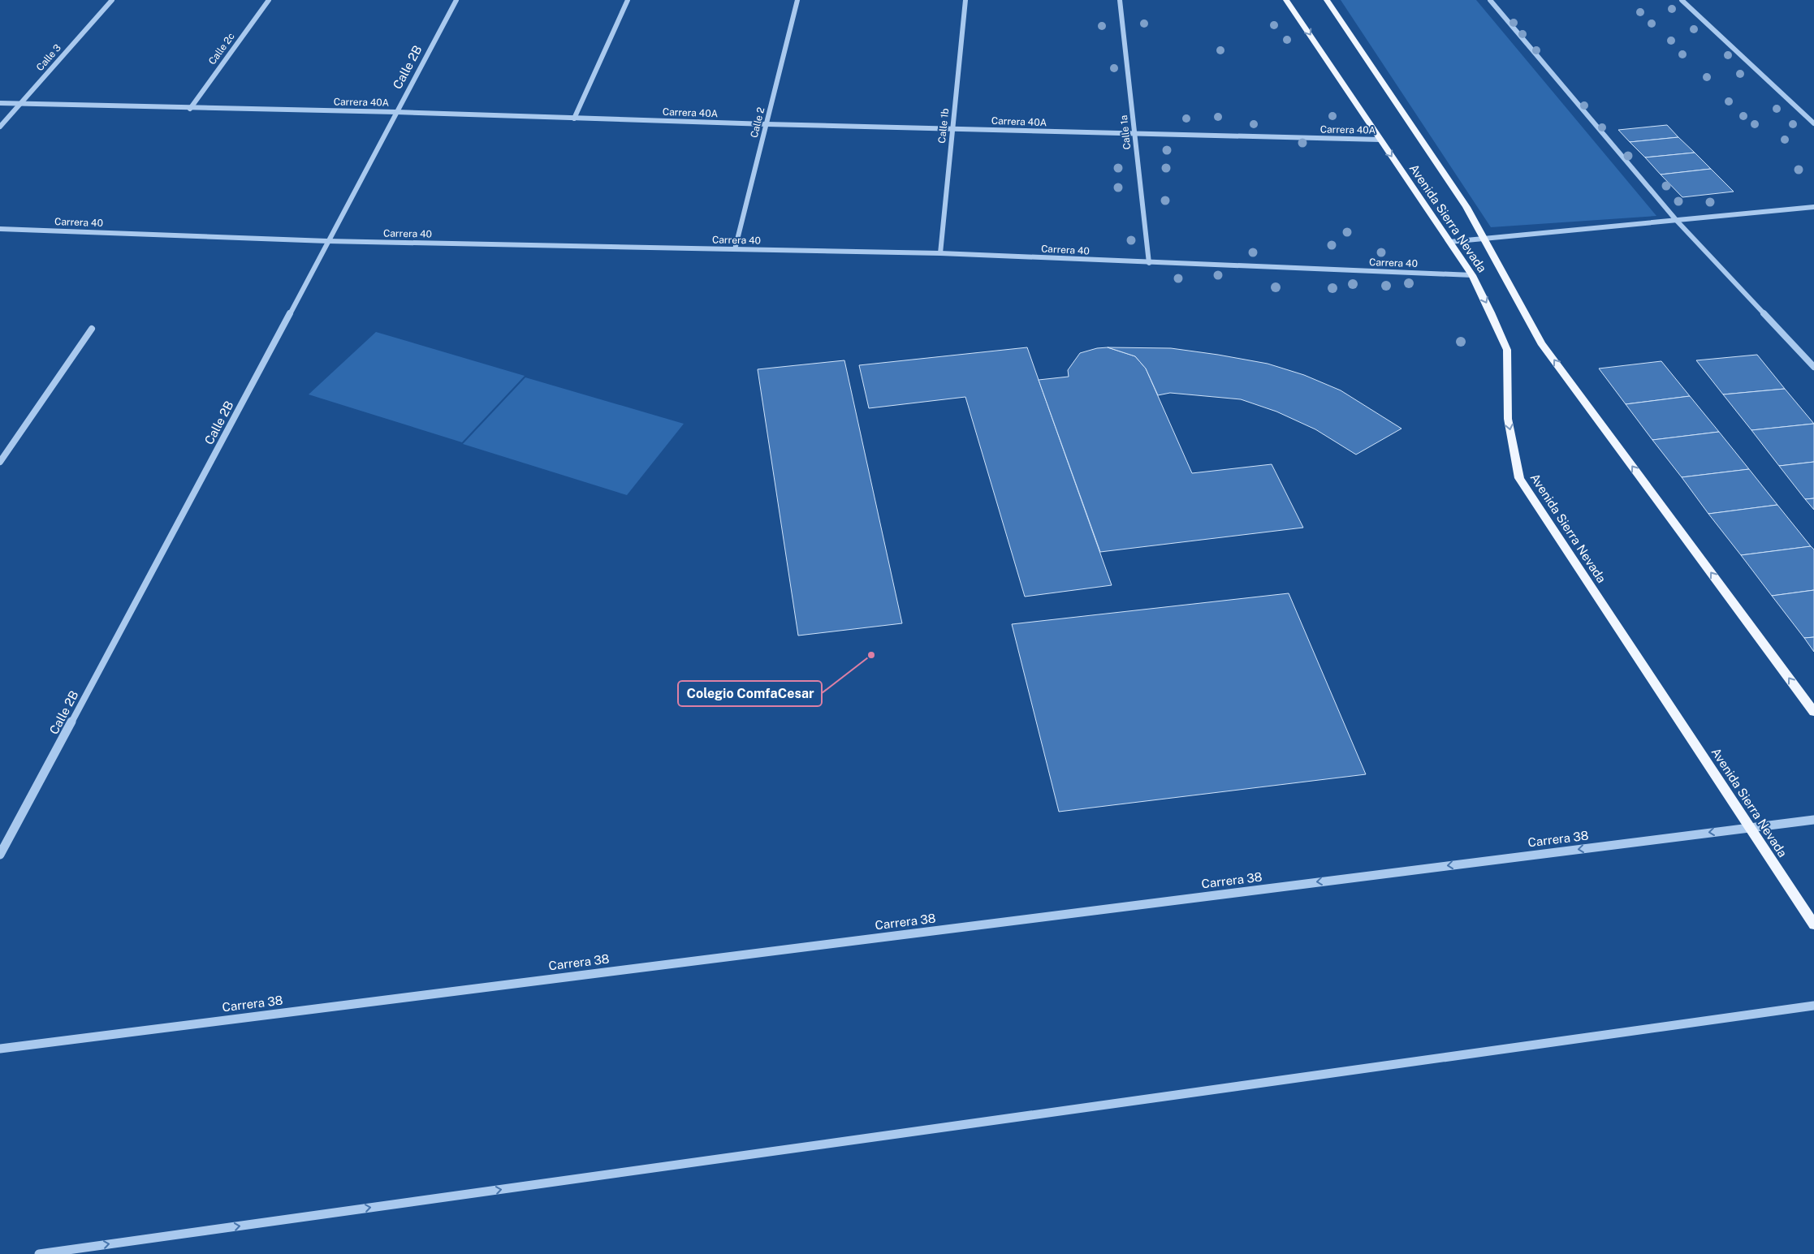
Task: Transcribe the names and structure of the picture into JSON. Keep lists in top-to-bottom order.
{
  "streets": {
    "main road": ["Avenida Sierra Nevada"],
    "street": [
      "Calle 2c",
      "Calle 3",
      "Calle 2B",
      "Carrera 40A",
      "Calle 2",
      "Calle 1b",
      "Calle 1a",
      "Carrera 40",
      "Carrera 38"
    ]
  },
  "crossings": [
    ["Calle 2c", "Carrera 40A"],
    ["Calle 3", "Carrera 40A"],
    ["Calle 2B", "Carrera 40A"],
    ["Calle 2B", "Carrera 40"],
    ["Carrera 40A", "Calle 2"],
    ["Carrera 40A", "Calle 1b"],
    ["Carrera 40A", "Calle 1a"],
    ["Carrera 40A", "Avenida Sierra Nevada"],
    ["Calle 2", "Carrera 40"],
    ["Calle 1b", "Carrera 40"],
    ["Calle 1a", "Carrera 40"],
    ["Avenida Sierra Nevada", "Carrera 40"],
    ["Avenida Sierra Nevada", "Carrera 38"]
  ],
  "one_way": ["Carrera 38"],
  "places": ["Colegio ComfaCesar"]
}
